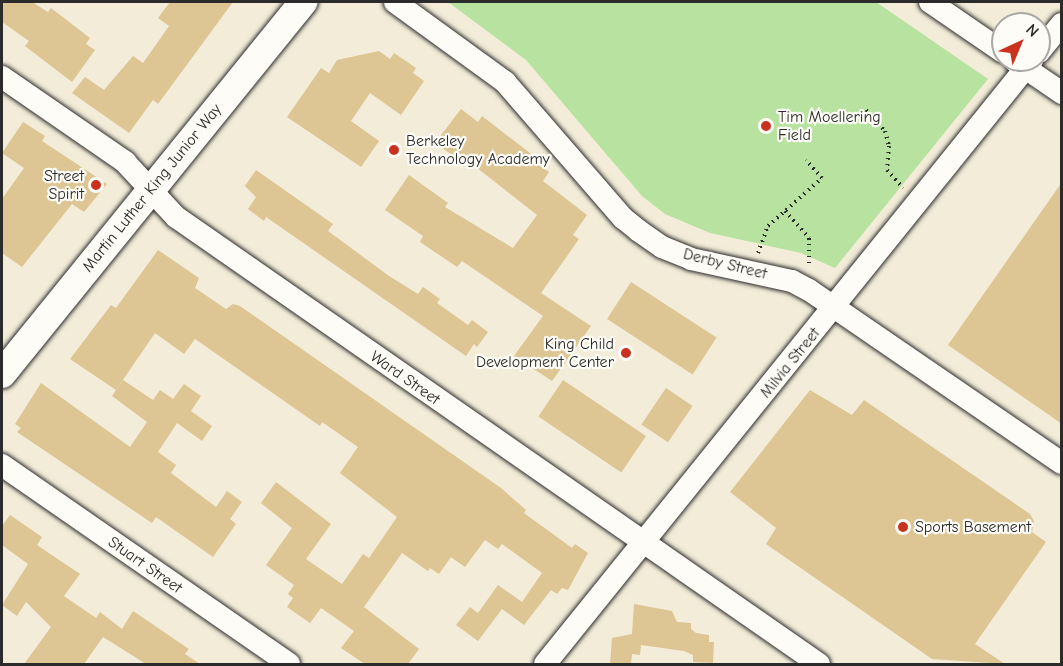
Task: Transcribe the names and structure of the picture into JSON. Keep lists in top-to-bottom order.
{
  "streets": {
    "street": [
      "Martin Luther King Junior Way",
      "Derby Street",
      "Milvia Street",
      "Ward Street",
      "Stuart Street"
    ]
  },
  "crossings": [
    ["Martin Luther King Junior Way", "Ward Street"],
    ["Derby Street", "Milvia Street"],
    ["Milvia Street", "Ward Street"]
  ],
  "places": [
    "Tim Moellering Field",
    "Berkeley Technology Academy",
    "Street Spirit",
    "King Child Development Center",
    "Sports Basement"
  ],
  "north": "top right"
}
